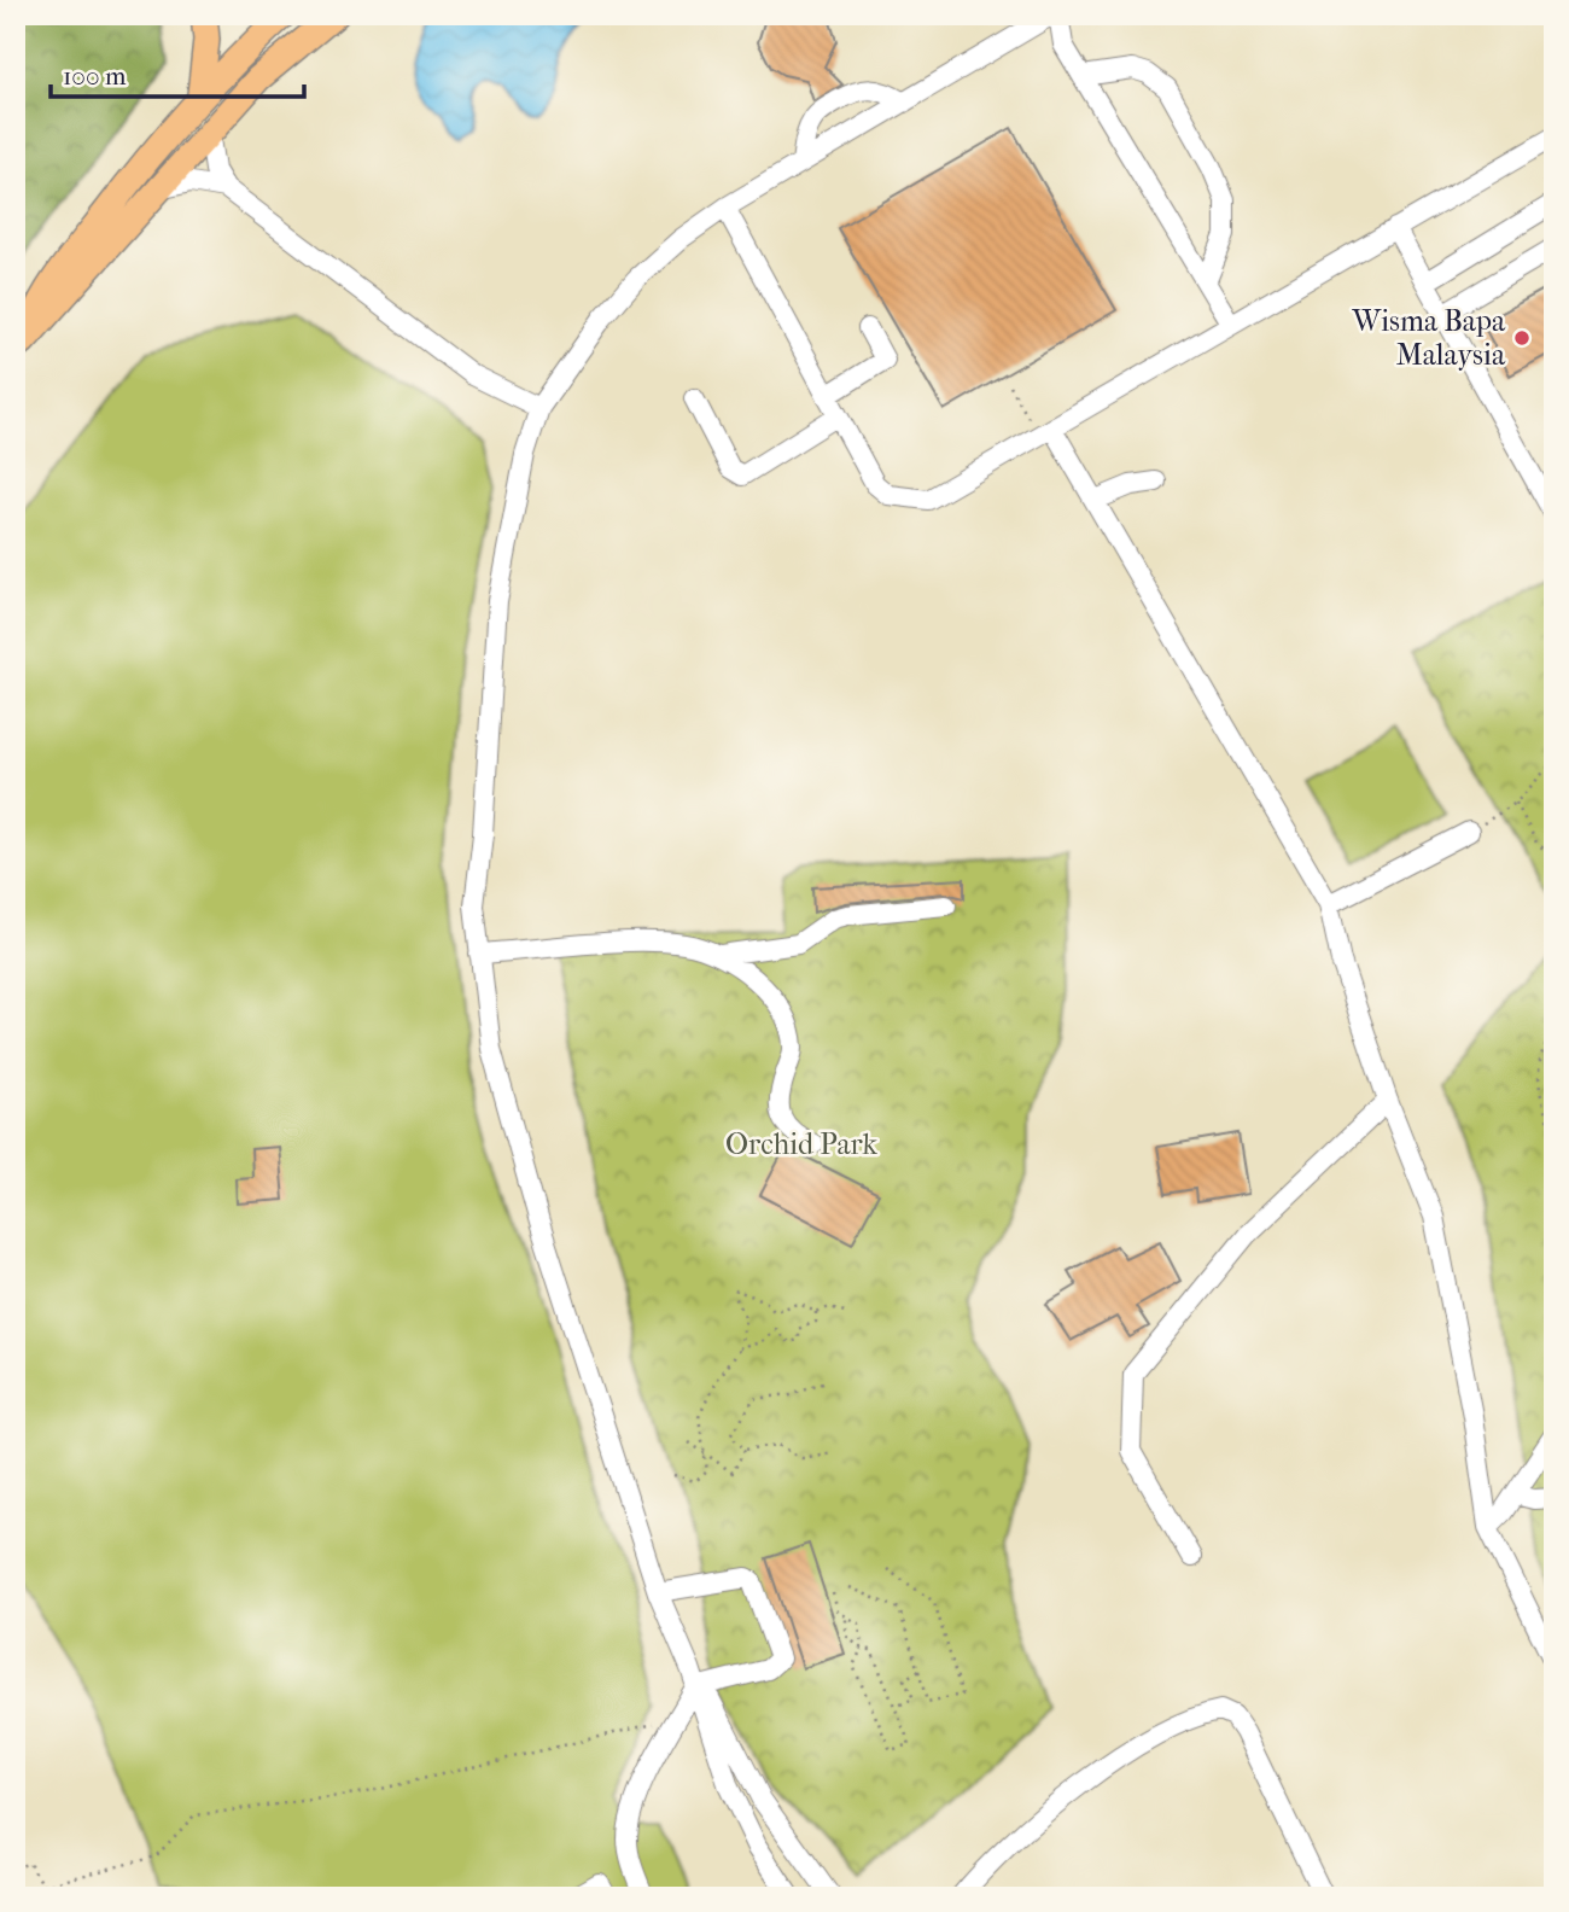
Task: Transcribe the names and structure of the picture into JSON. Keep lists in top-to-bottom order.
{
  "parks": ["Orchid Park"],
  "places": ["Wisma Bapa Malaysia"],
  "scale_bar": "100 m"
}
